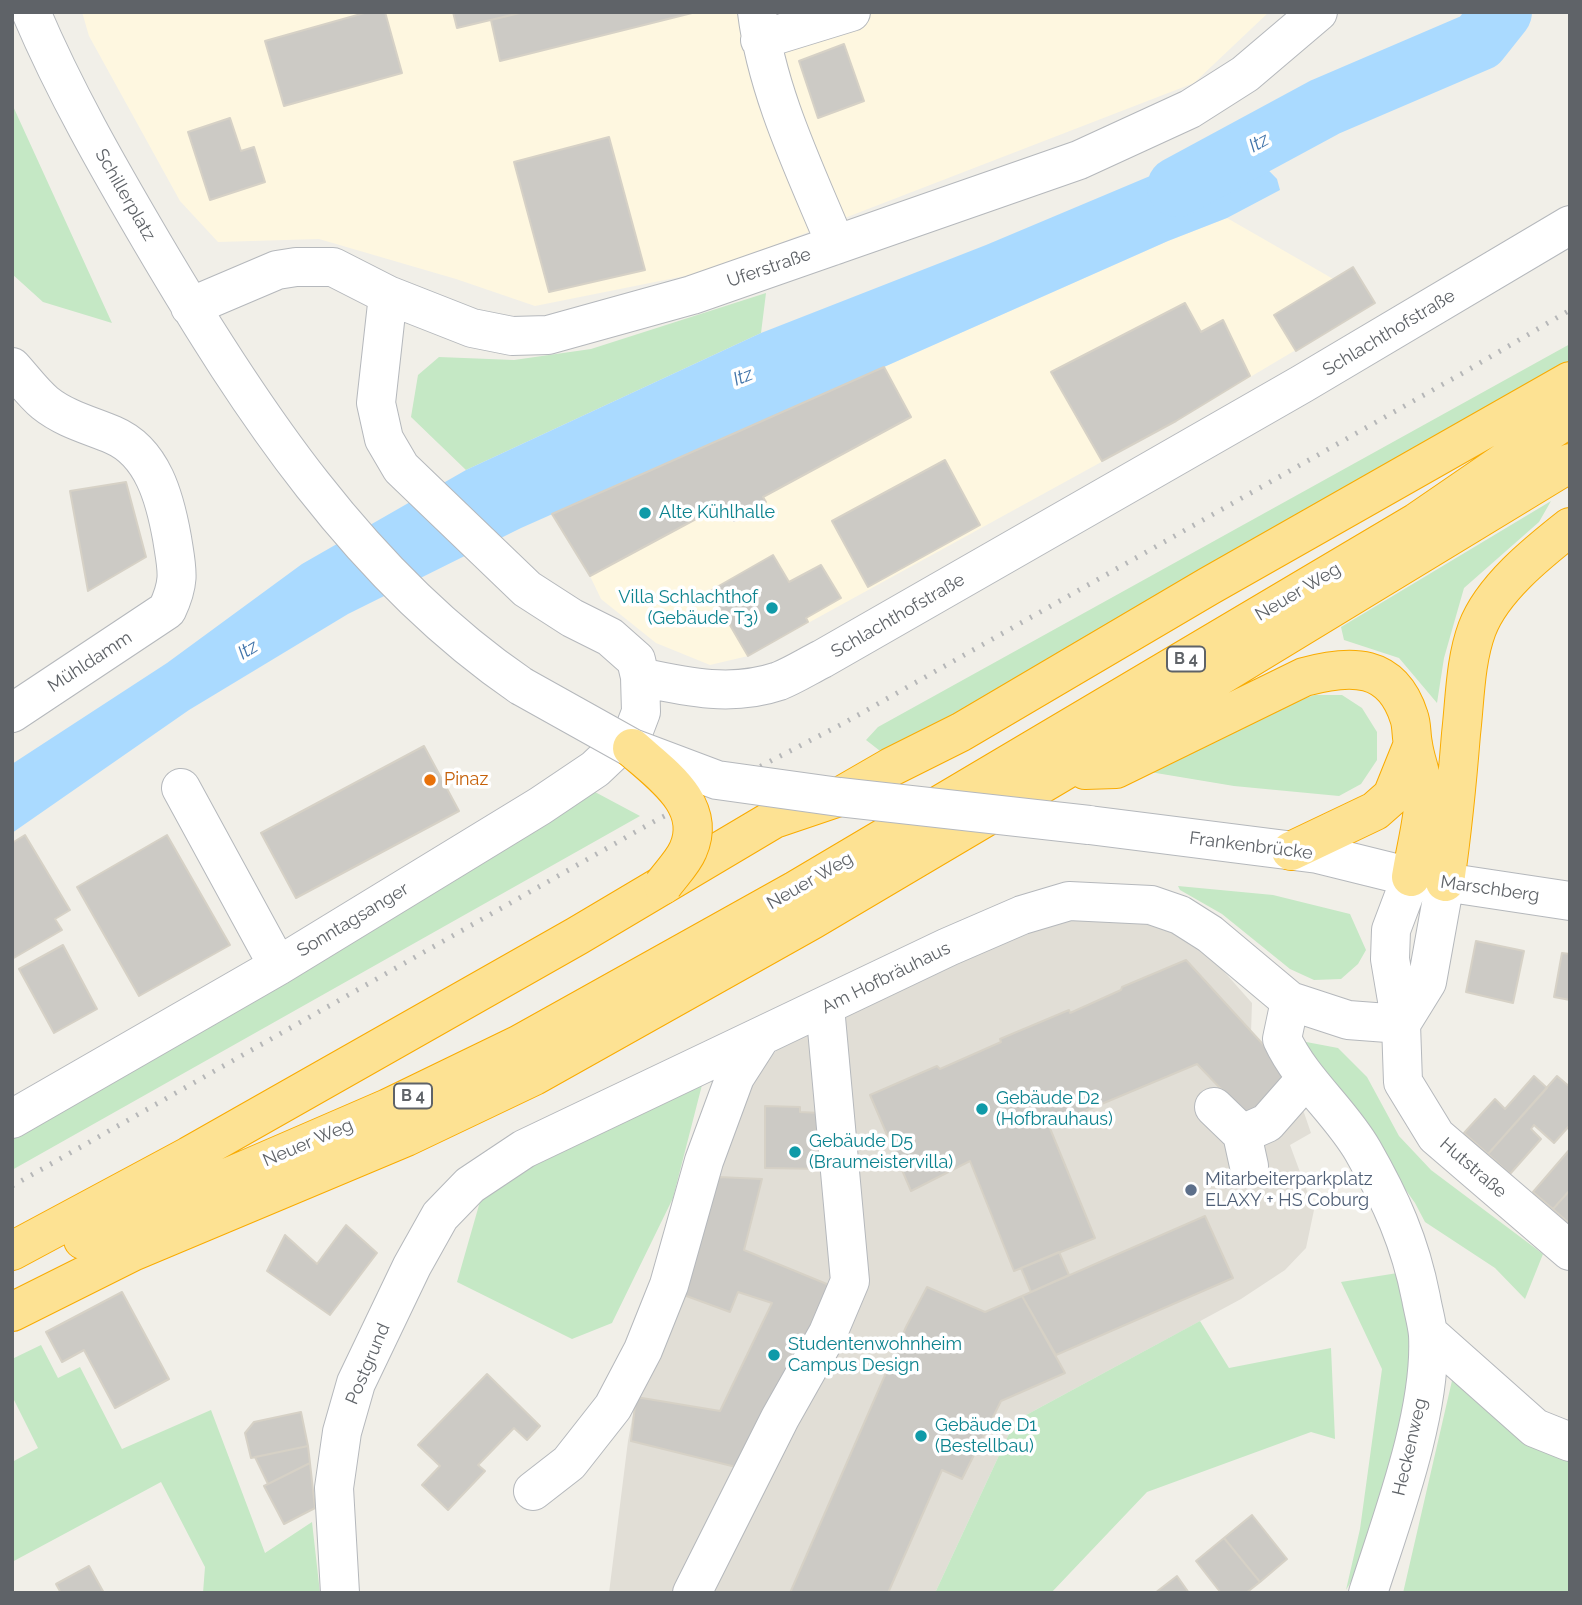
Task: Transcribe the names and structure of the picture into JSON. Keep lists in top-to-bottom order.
{
  "streets": {
    "highway": ["Neuer Weg", "B 4"],
    "street": [
      "Schillerplatz",
      "Uferstraße",
      "Schlachthofstraße",
      "Mühldamm",
      "Frankenbrücke",
      "Marschberg",
      "Sonntagsanger",
      "Am Hofbräuhaus",
      "Hutstraße",
      "Postgrund",
      "Heckenweg"
    ]
  },
  "crossings": [
    ["Schillerplatz", "Uferstraße"],
    ["Schillerplatz", "Frankenbrücke"],
    ["Schlachthofstraße", "Sonntagsanger"],
    ["Frankenbrücke", "Marschberg"],
    ["Frankenbrücke", "Hutstraße"],
    ["Marschberg", "Hutstraße"],
    ["Am Hofbräuhaus", "Hutstraße"],
    ["Am Hofbräuhaus", "Postgrund"],
    ["Am Hofbräuhaus", "Heckenweg"]
  ],
  "water": ["Itz"],
  "places": [
    "Alte Kühlhalle",
    "Villa Schlachthof (Gebäude T3)",
    "Pinaz",
    "Gebäude D2 (Hofbrauhaus)",
    "Gebäude D5 (Braumeistervilla)",
    "Mitarbeiterparkplatz ELAXY + HS Coburg",
    "Studentenwohnheim Campus Design",
    "Gebäude D1 (Bestellbau)"
  ]
}
